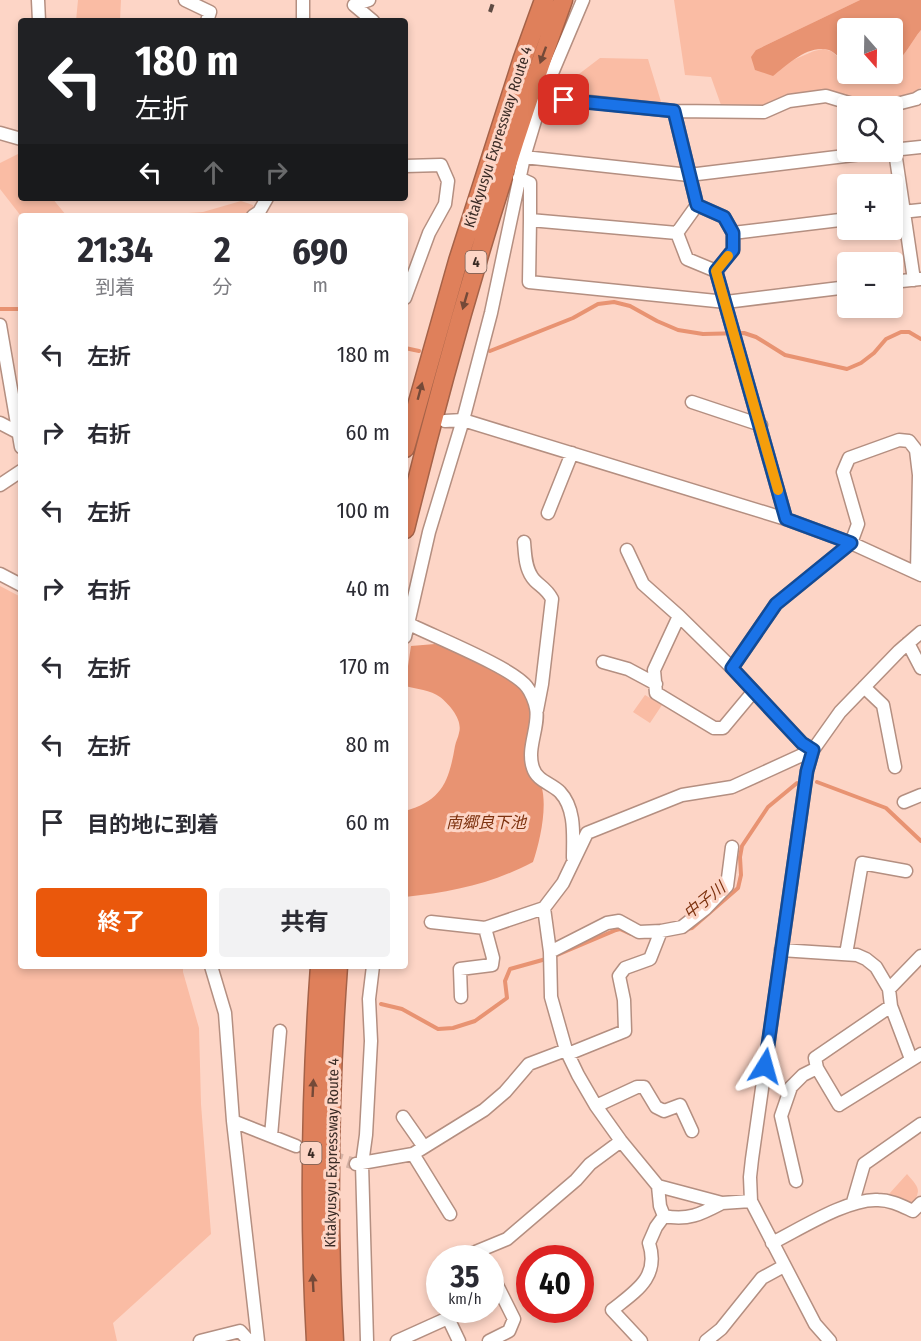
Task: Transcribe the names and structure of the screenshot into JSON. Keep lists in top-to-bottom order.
{
  "streets": {
    "highway": ["Kitakyusyu Expressway Route 4", "4"]
  },
  "water": ["南郷良下池", "中子川"],
  "north": "bottom",
  "page": {
    "map_buttons": ["+", "−"],
    "turn": ["180 m", "左折"],
    "eta": [
      "21:34",
      "到着",
      "2",
      "分",
      "690",
      "m"
    ],
    "list": [
      {
        "name": "左折",
        "value": "180 m"
      },
      {
        "name": "右折",
        "value": "60 m"
      },
      {
        "name": "左折",
        "value": "100 m"
      },
      {
        "name": "右折",
        "value": "40 m"
      },
      {
        "name": "左折",
        "value": "170 m"
      },
      {
        "name": "左折",
        "value": "80 m"
      },
      {
        "name": "目的地に到着",
        "value": "60 m"
      }
    ],
    "buttons": ["終了", "共有"],
    "speed": "35 km/h",
    "limit": "40"
  }
}
